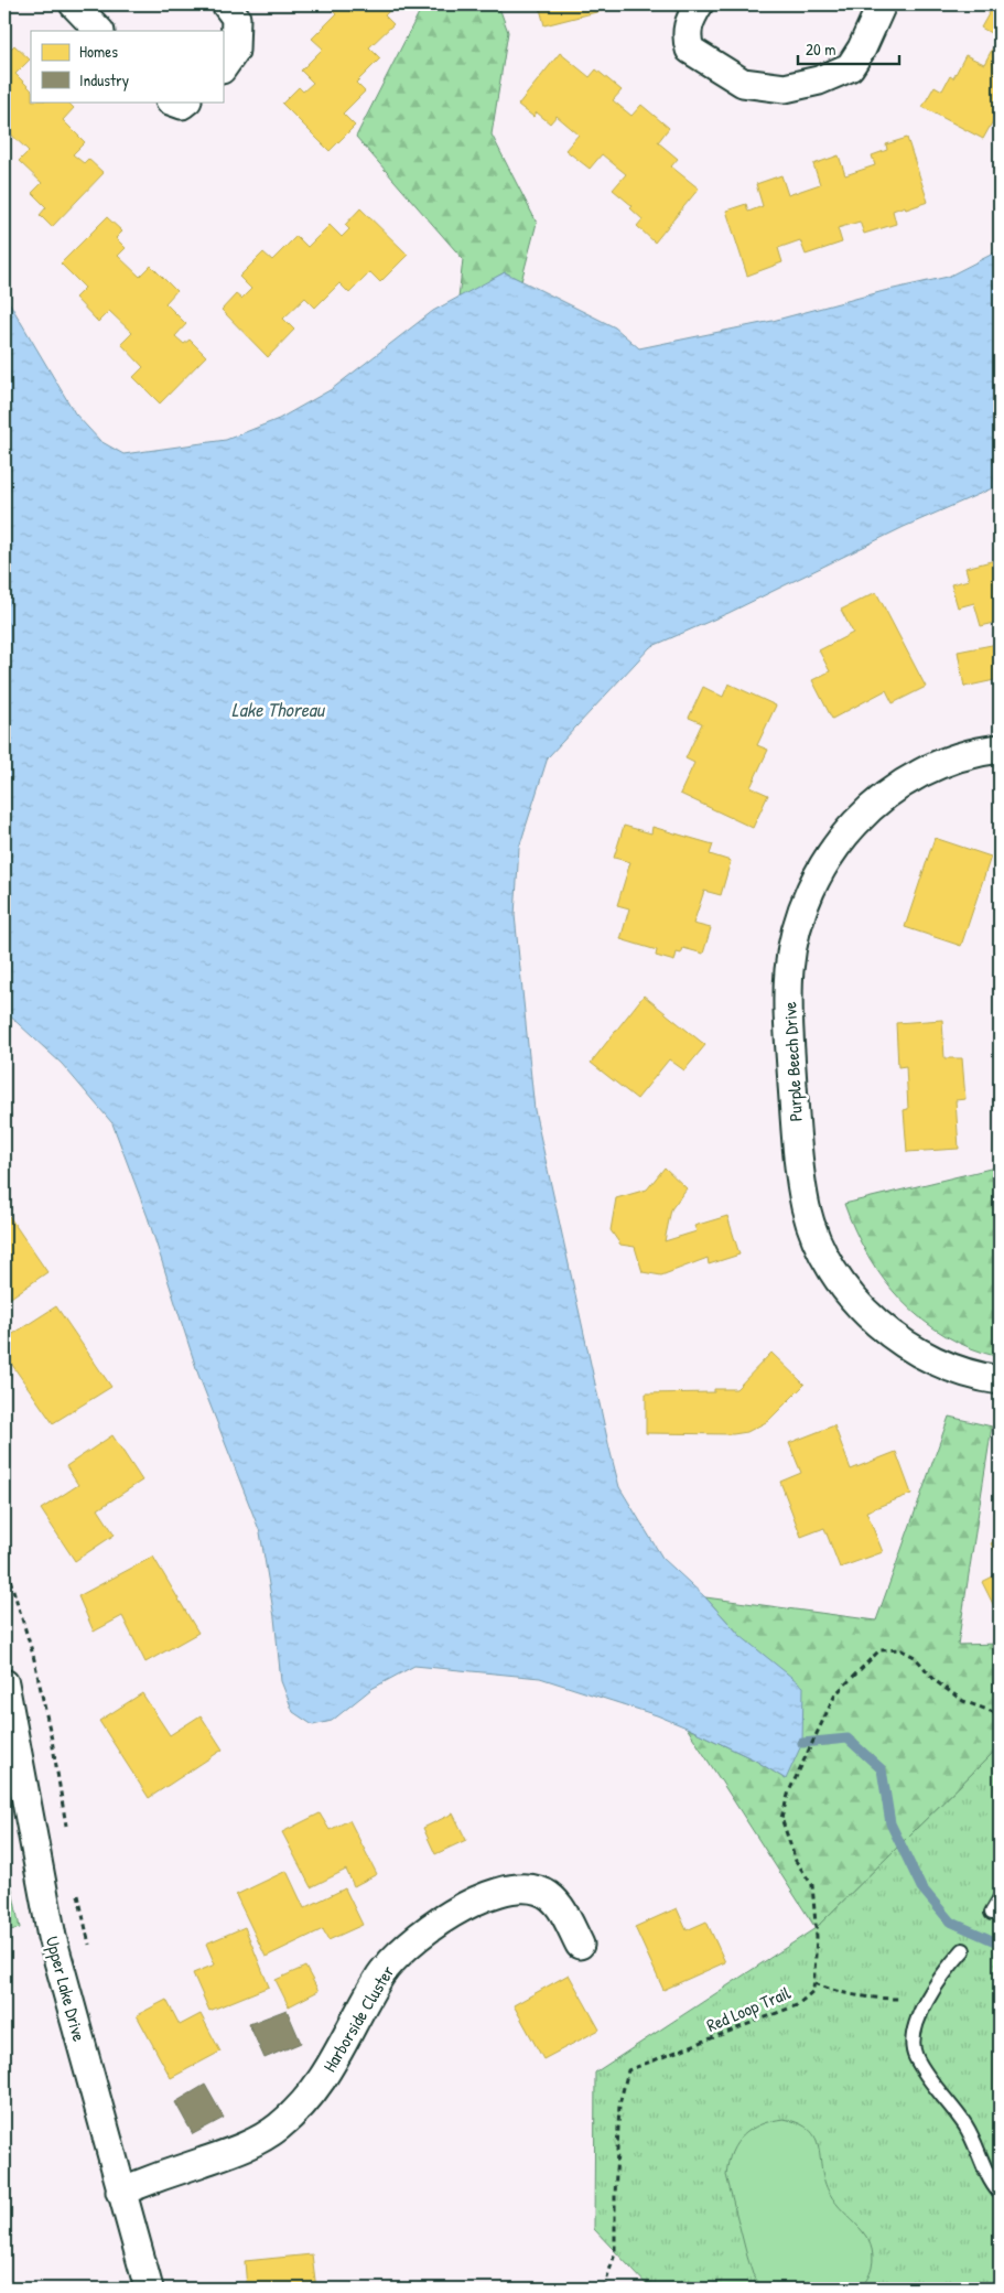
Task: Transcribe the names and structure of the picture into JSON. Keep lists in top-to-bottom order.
{
  "streets": {
    "street": ["Purple Beech Drive", "Upper Lake Drive", "Harborside Cluster"],
    "path": ["Red Loop Trail"]
  },
  "crossings": [
    ["Upper Lake Drive", "Harborside Cluster"]
  ],
  "water": ["Lake Thoreau"],
  "legend": ["Homes", "Industry"],
  "scale_bar": "20 m"
}
